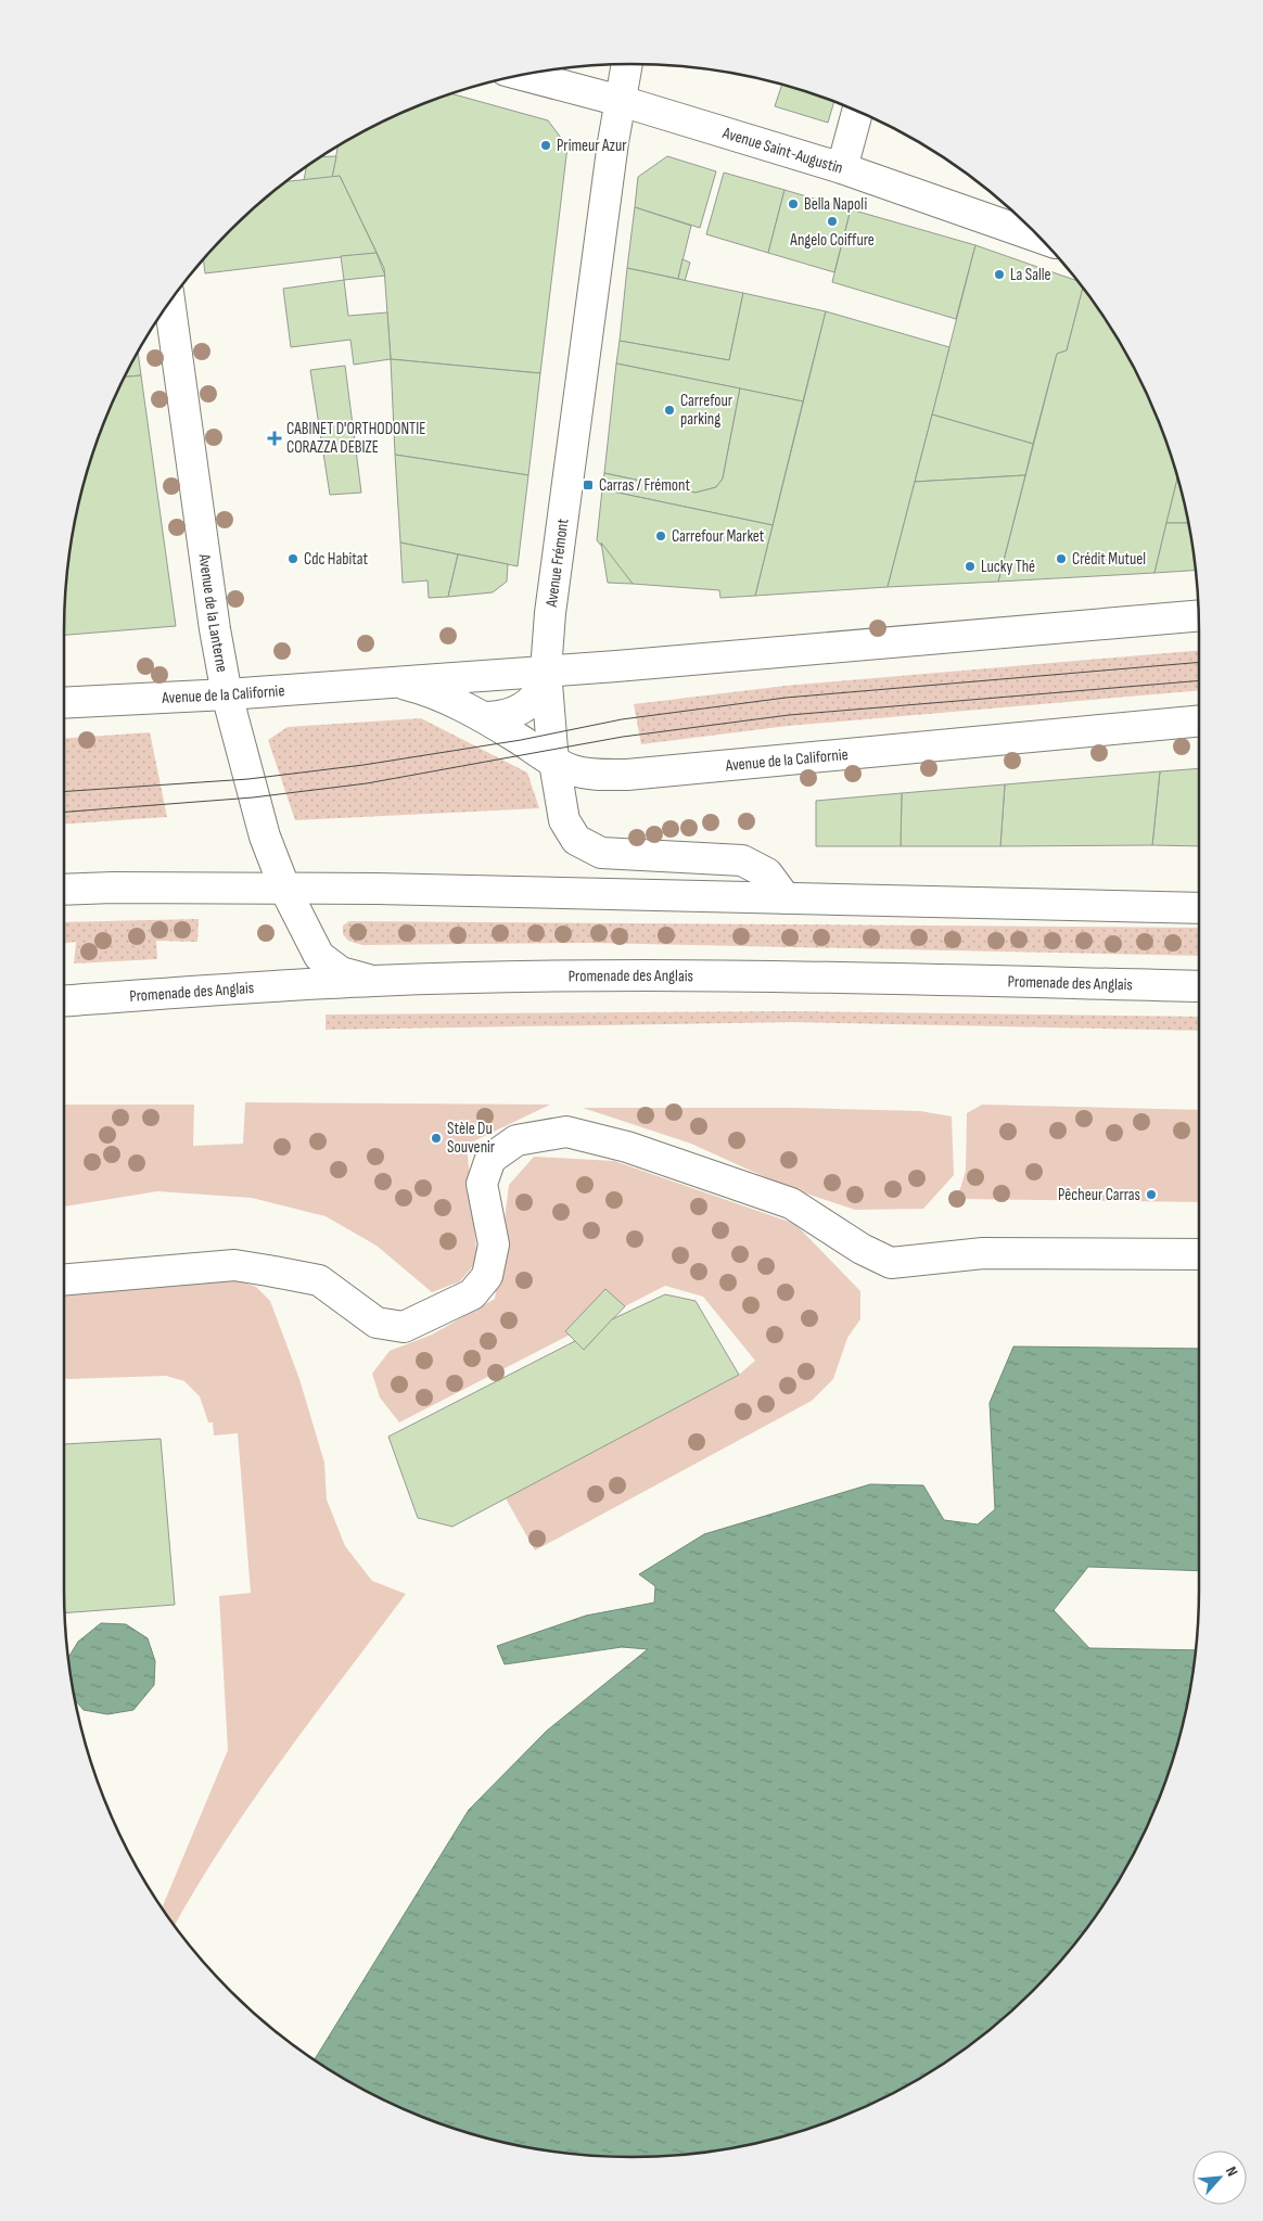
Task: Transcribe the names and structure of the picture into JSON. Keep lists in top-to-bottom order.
{
  "streets": {
    "main road": [
      "Avenue Saint-Augustin",
      "Avenue Frémont",
      "Avenue de la Lanterne",
      "Avenue de la Californie",
      "Promenade des Anglais"
    ]
  },
  "crossings": [
    ["Avenue Saint-Augustin", "Avenue Frémont"],
    ["Avenue Frémont", "Avenue de la Californie"],
    ["Avenue de la Lanterne", "Avenue de la Californie"],
    ["Avenue de la Lanterne", "Promenade des Anglais"]
  ],
  "places": {
    "other": [
      "Primeur Azur",
      "Bella Napoli",
      "Angelo Coiffure",
      "La Salle",
      "Carrefour parking",
      "Carrefour Market",
      "Cdc Habitat",
      "Crédit Mutuel",
      "Lucky Thé",
      "Stèle Du Souvenir",
      "Pêcheur Carras"
    ],
    "health": ["CABINET D'ORTHODONTIE CORAZZA DEBIZE"],
    "transit": ["Carras / Frémont"]
  },
  "north": "top right"
}
